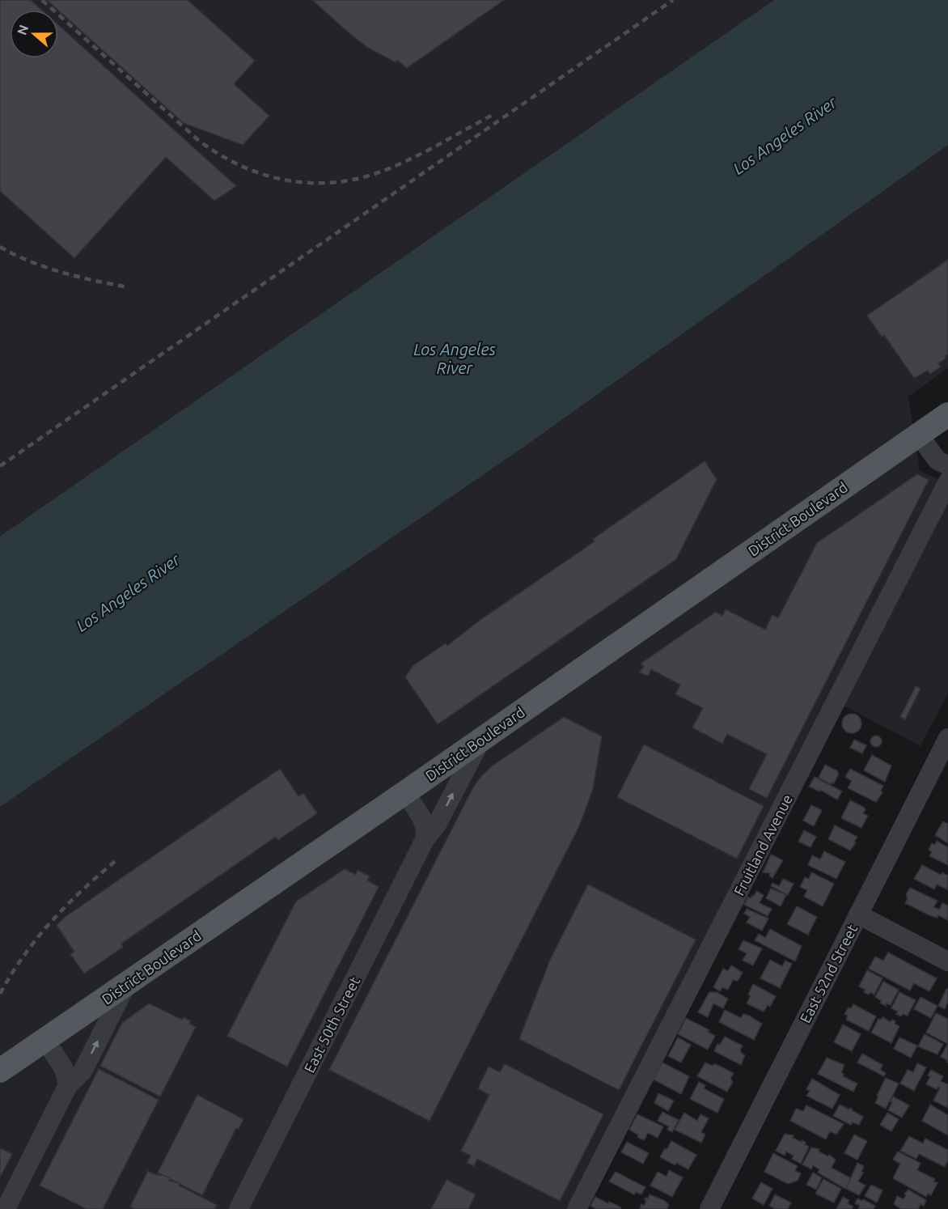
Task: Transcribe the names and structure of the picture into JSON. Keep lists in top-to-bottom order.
{
  "streets": {
    "main road": ["District Boulevard"],
    "street": ["Fruitland Avenue", "East 52nd Street", "East 50th Street"]
  },
  "crossings": [
    ["District Boulevard", "East 50th Street"]
  ],
  "water": ["Los Angeles River"],
  "north": "left"
}
